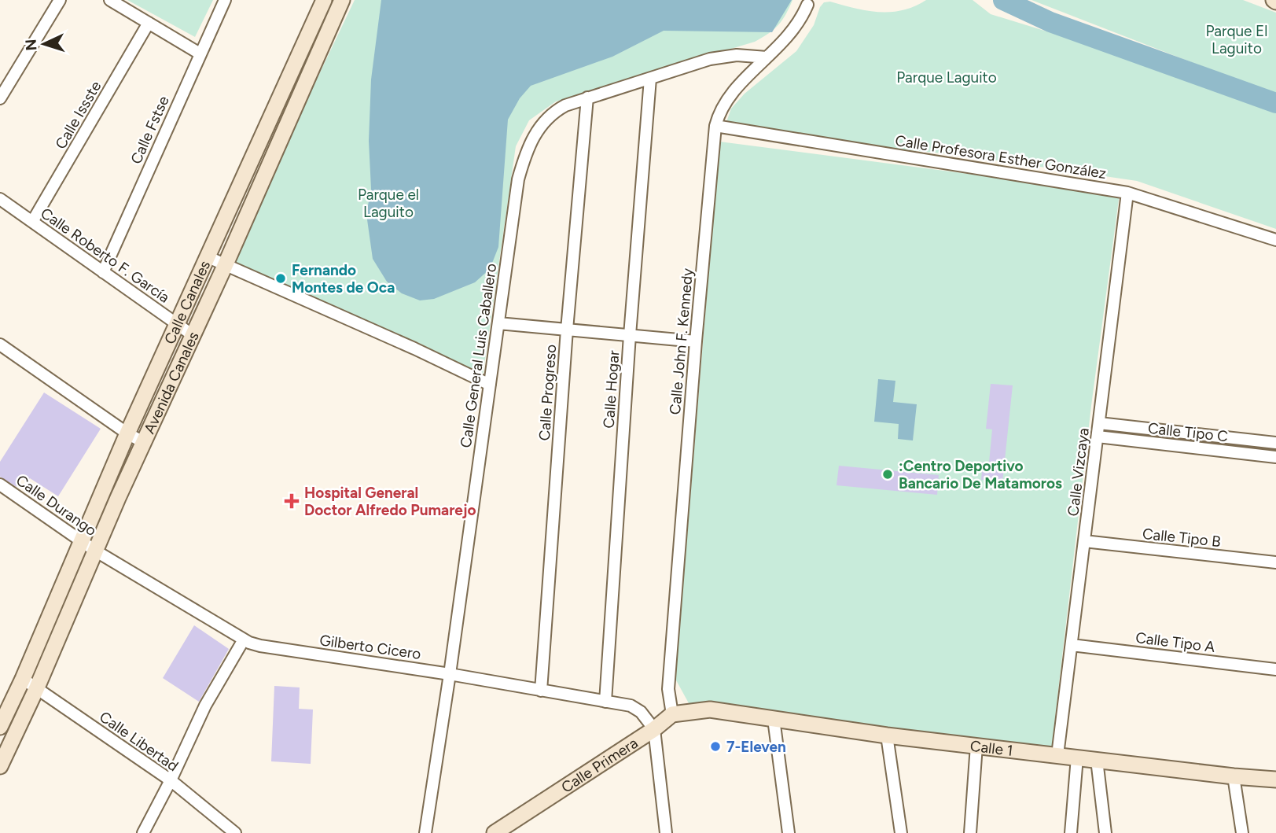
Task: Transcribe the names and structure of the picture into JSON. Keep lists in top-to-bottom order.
{
  "streets": {
    "main road": [
      "Calle Canales",
      "Avenida Canales",
      "Calle 1",
      "Calle Primera"
    ],
    "street": [
      "Calle Issste",
      "Calle Fstse",
      "Calle Profesora Esther González",
      "Calle Roberto F. García",
      "Calle John F. Kennedy",
      "Calle General Luis Caballero",
      "Calle Hogar",
      "Calle Progreso",
      "Calle Tipo C",
      "Calle Vizcaya",
      "Calle Durango",
      "Calle Tipo B",
      "Calle Tipo A",
      "Gilberto Cicero",
      "Calle Libertad"
    ]
  },
  "crossings": [
    ["Calle Issste", "Calle Roberto F. García"],
    ["Calle Fstse", "Calle Roberto F. García"],
    ["Calle Profesora Esther González", "Calle John F. Kennedy"],
    ["Calle Profesora Esther González", "Calle Vizcaya"],
    ["Calle Roberto F. García", "Calle Canales"],
    ["Calle Roberto F. García", "Avenida Canales"],
    ["Calle Canales", "Calle Durango"],
    ["Calle Canales", "Calle Libertad"],
    ["Calle John F. Kennedy", "Calle General Luis Caballero"],
    ["Calle John F. Kennedy", "Calle 1"],
    ["Calle John F. Kennedy", "Calle Primera"],
    ["Calle General Luis Caballero", "Calle Hogar"],
    ["Calle General Luis Caballero", "Calle Progreso"],
    ["Calle General Luis Caballero", "Gilberto Cicero"],
    ["Avenida Canales", "Calle Durango"],
    ["Avenida Canales", "Gilberto Cicero"],
    ["Avenida Canales", "Calle Libertad"],
    ["Calle Hogar", "Gilberto Cicero"],
    ["Calle Progreso", "Gilberto Cicero"],
    ["Calle Tipo C", "Calle Vizcaya"],
    ["Calle Vizcaya", "Calle Tipo B"],
    ["Calle Vizcaya", "Calle Tipo A"],
    ["Calle Vizcaya", "Calle 1"],
    ["Calle Durango", "Gilberto Cicero"],
    ["Gilberto Cicero", "Calle Primera"],
    ["Calle 1", "Calle Primera"]
  ],
  "parks": ["Parque El Laguito", "Parque Laguito", "Parque el Laguito"],
  "places": {
    "other": ["Fernando Montes de Oca", ":Centro Deportivo Bancario De Matamoros", "7-Eleven"],
    "health": ["Hospital General Doctor Alfredo Pumarejo"]
  },
  "north": "left"
}
